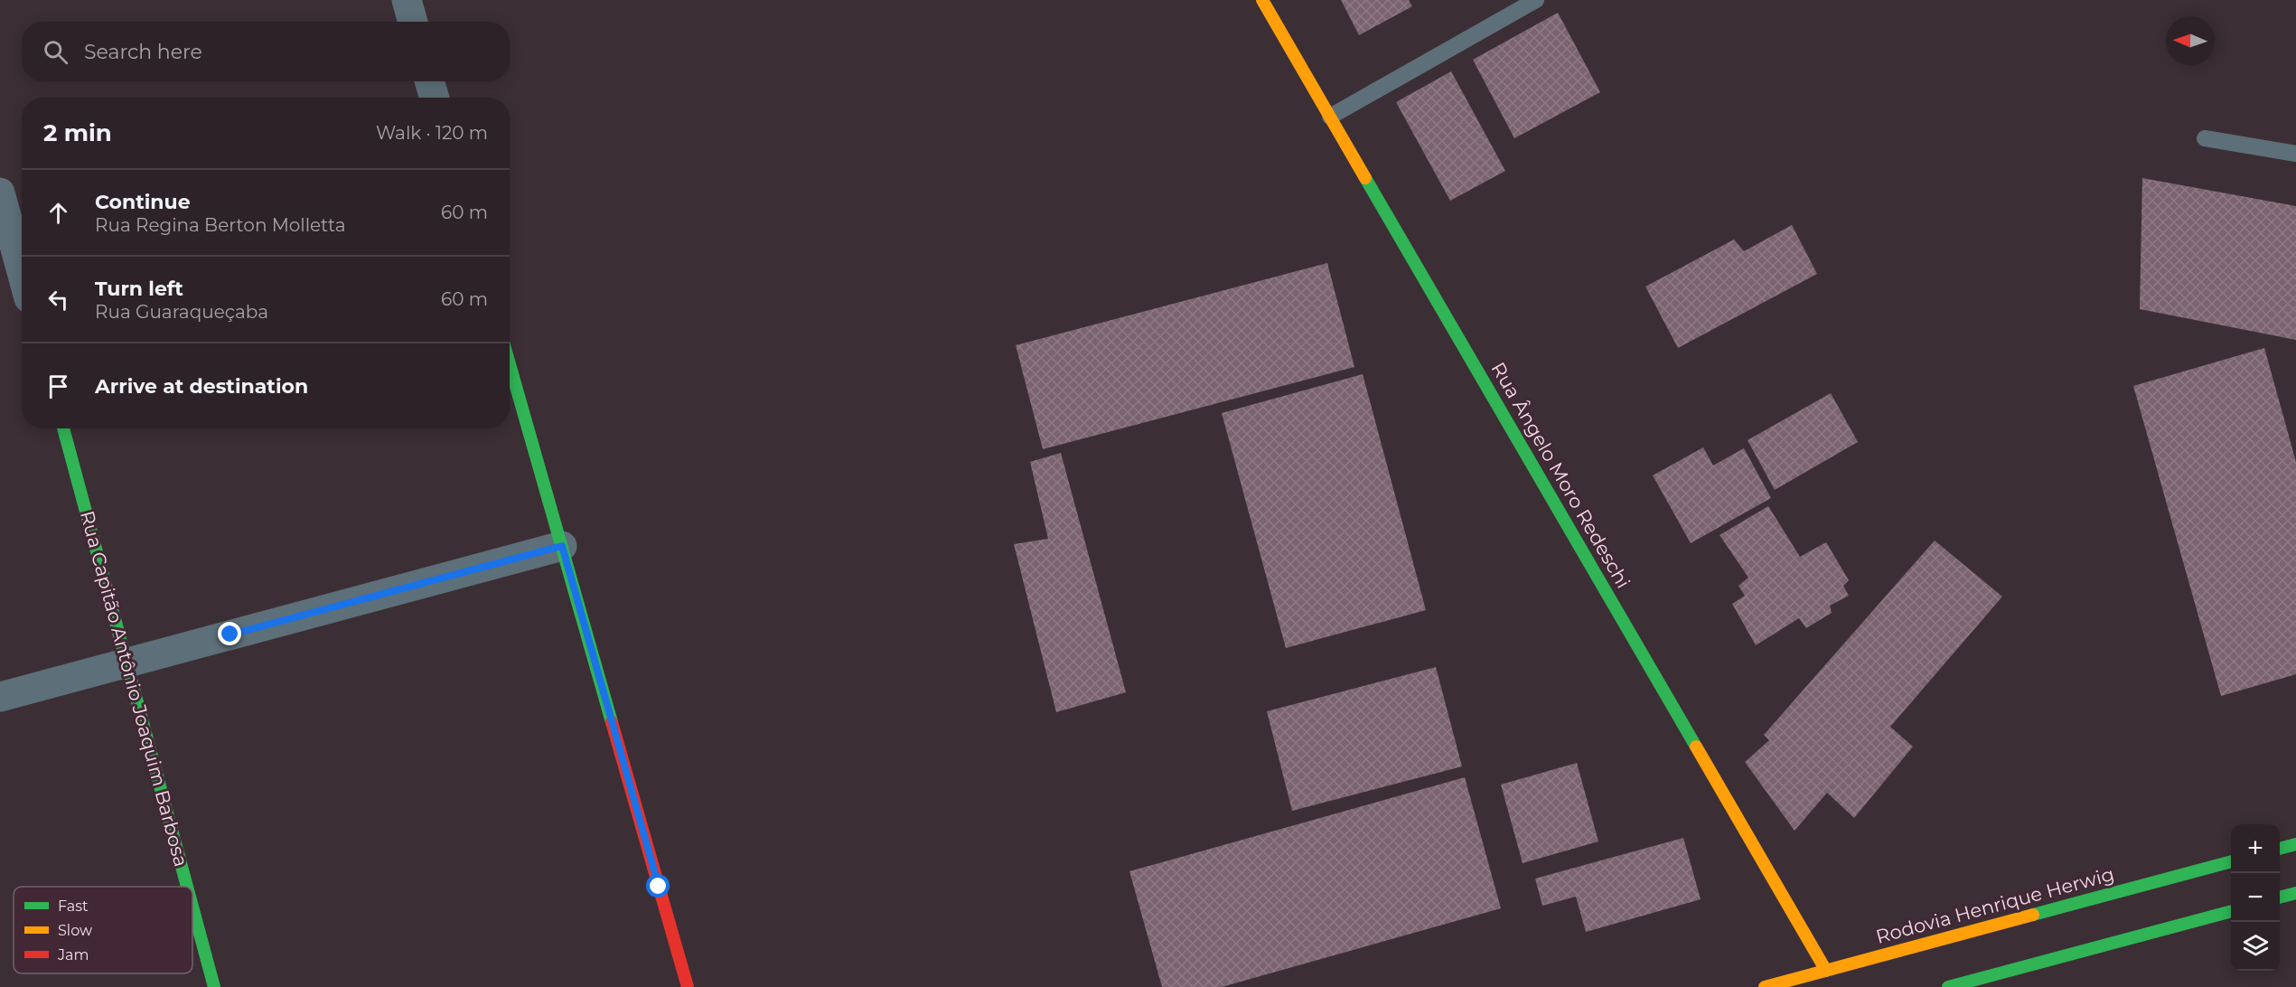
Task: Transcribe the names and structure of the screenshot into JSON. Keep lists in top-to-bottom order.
{
  "streets": {
    "main road": ["Rua Ângelo Moro Redeschi", "Rua Capitão Antônio Joaquim Barbosa", "Rodovia Henrique Herwig"]
  },
  "crossings": [
    ["Rua Ângelo Moro Redeschi", "Rodovia Henrique Herwig"]
  ],
  "legend": ["Fast", "Slow", "Jam"],
  "north": "left",
  "page": {
    "search": "Search here",
    "heading": ["2 min", "Walk · 120 m"],
    "list": [
      ["Continue", "Rua Regina Berton Molletta", "60 m"],
      ["Turn left", "Rua Guaraqueçaba", "60 m"],
      "Arrive at destination"
    ],
    "map_buttons": ["+", "−"]
  }
}
